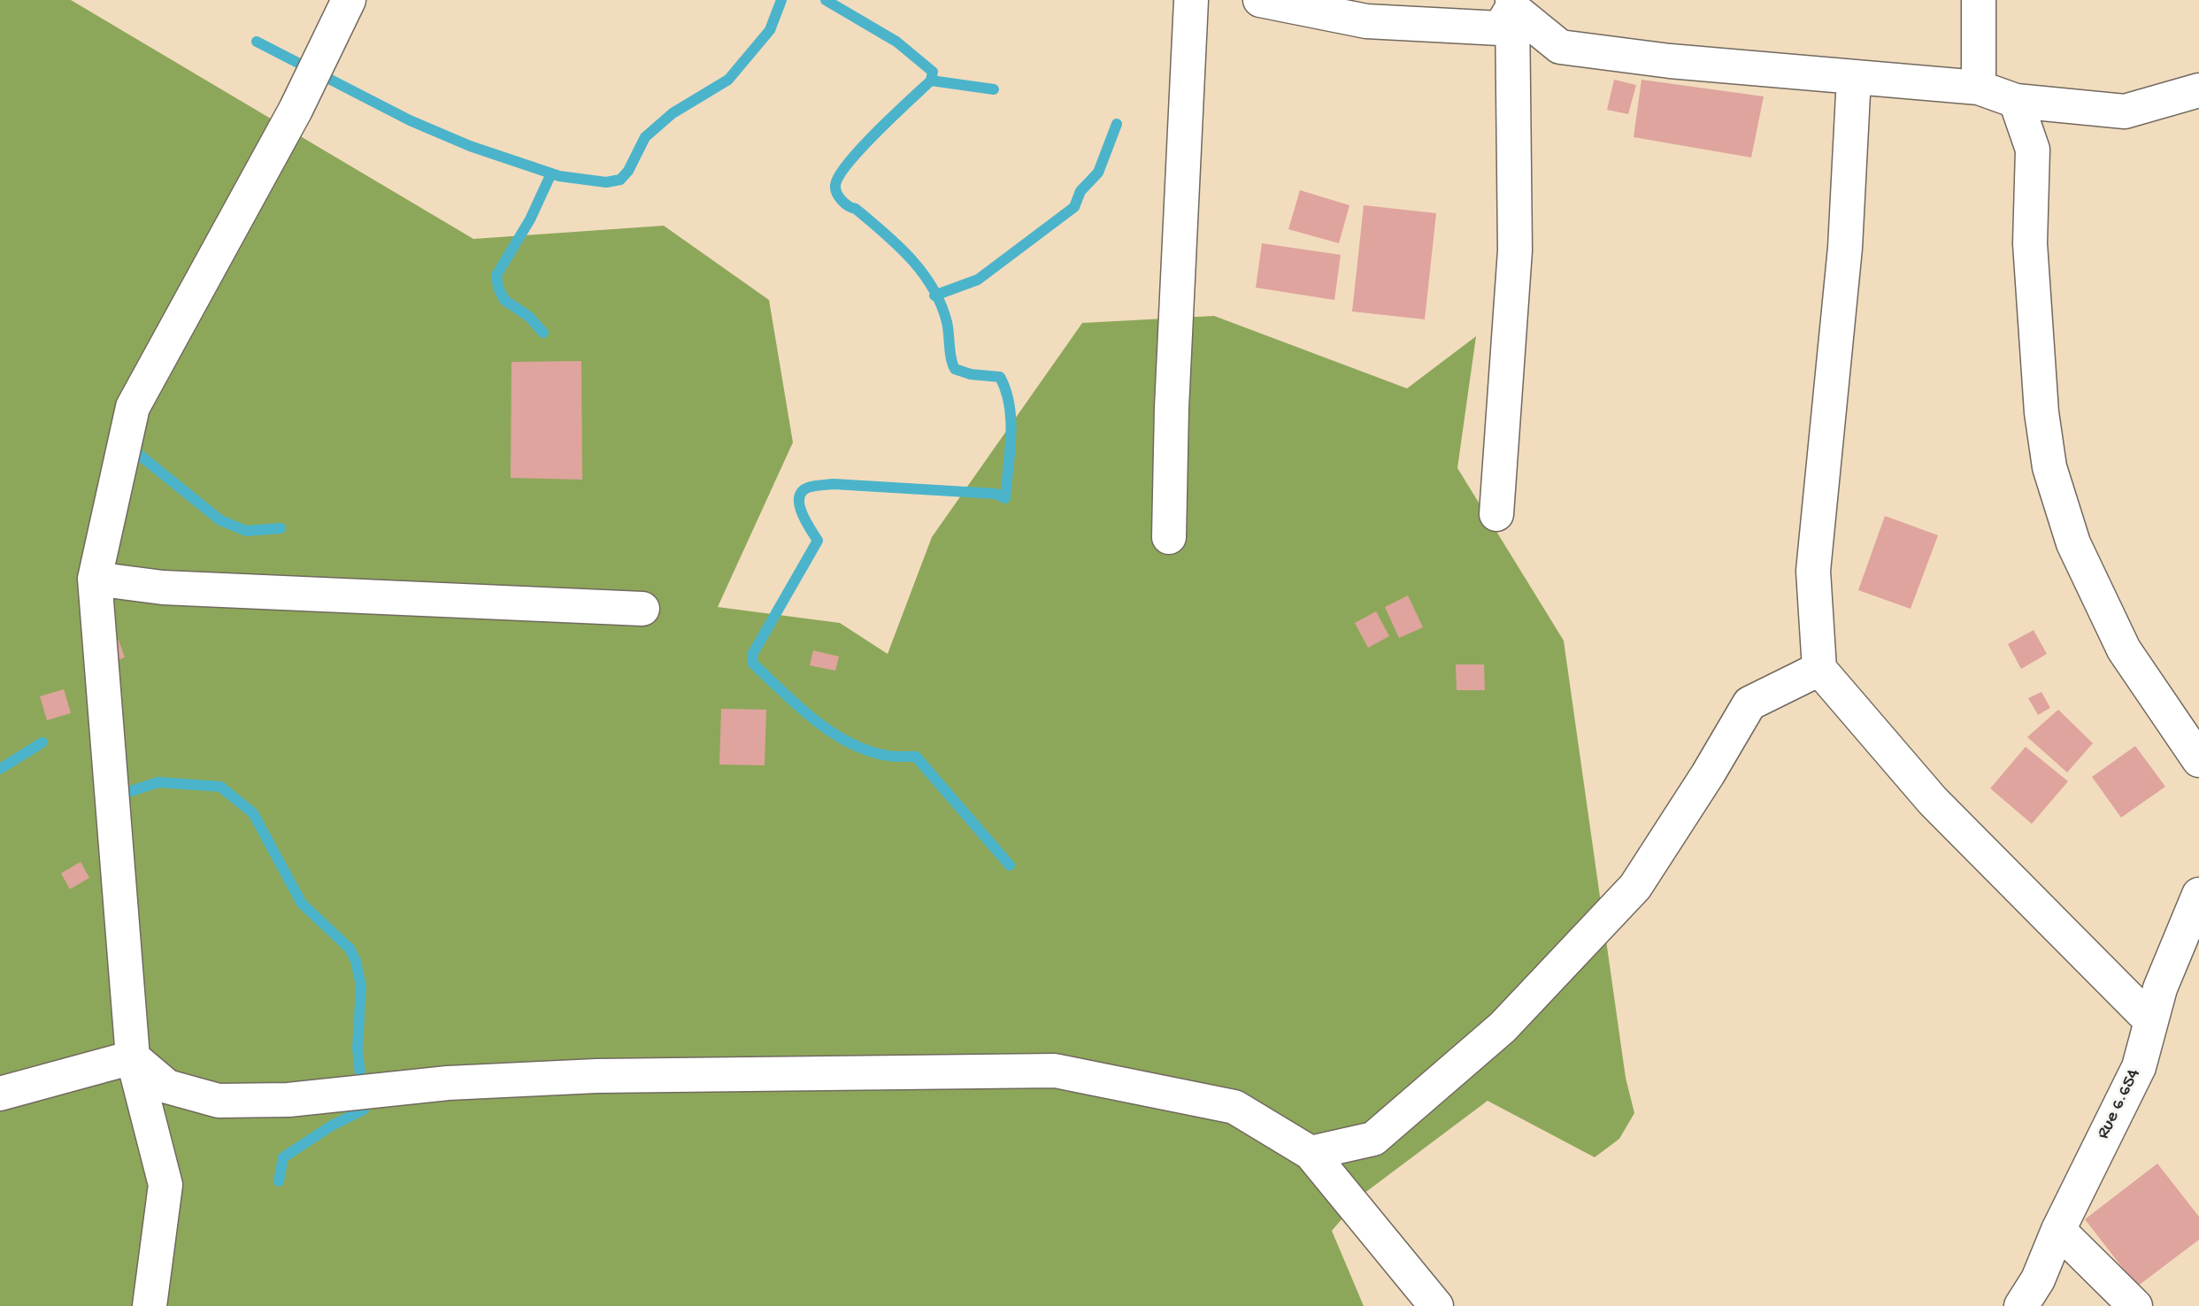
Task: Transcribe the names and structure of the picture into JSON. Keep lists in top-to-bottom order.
{
  "streets": {
    "street": ["Rue 6.654"]
  }
}
